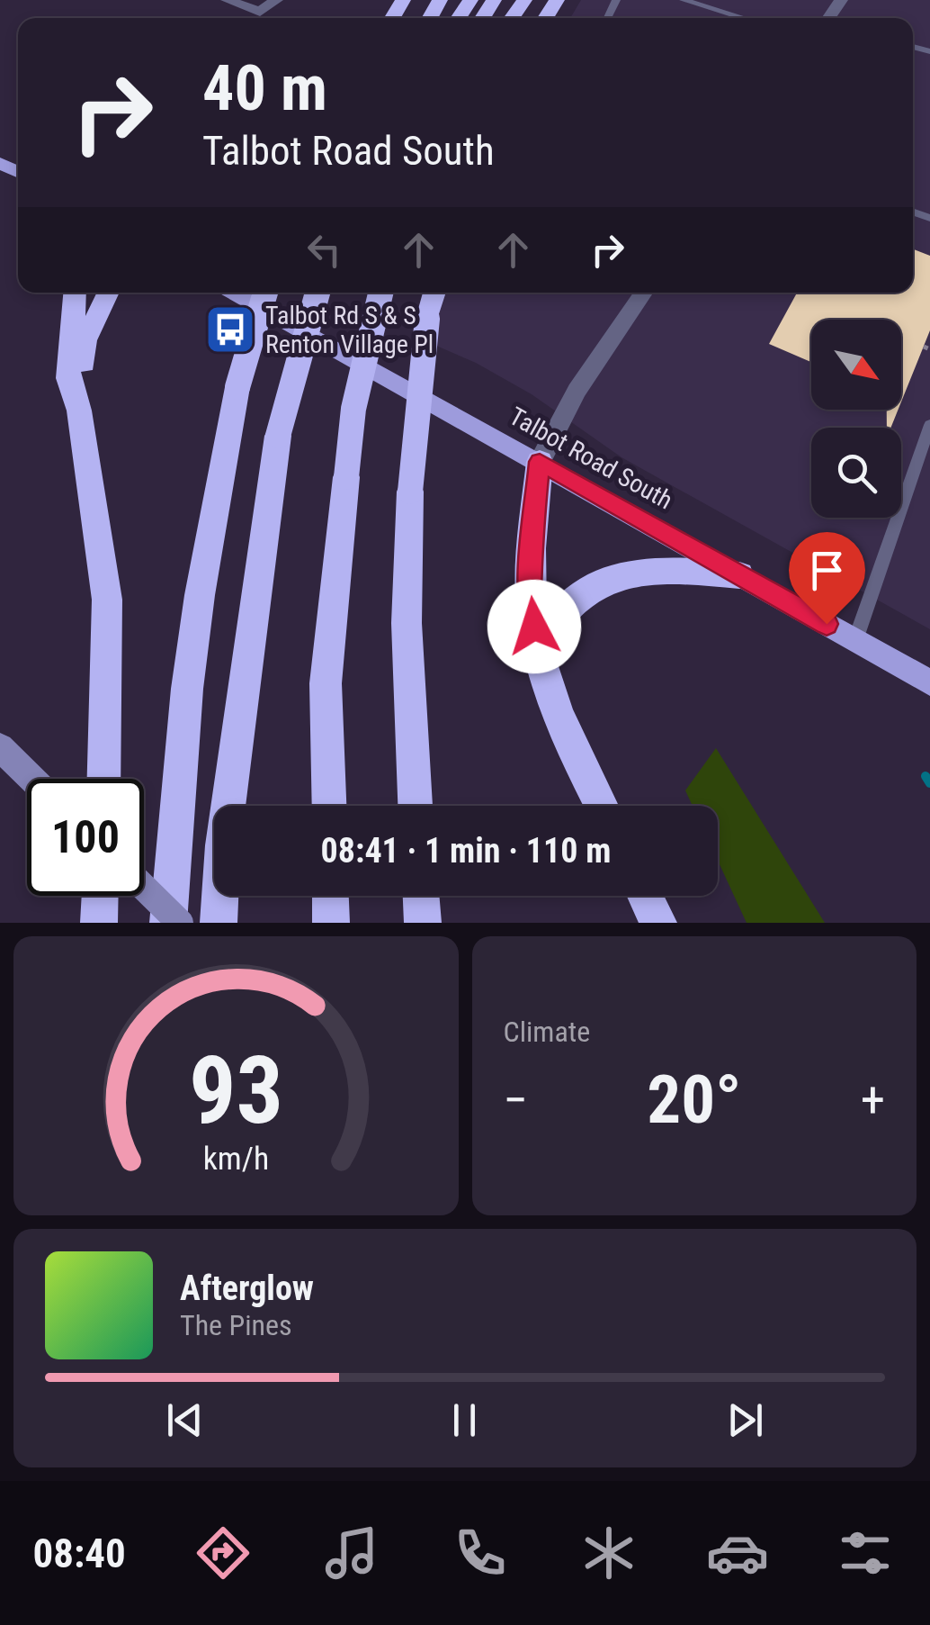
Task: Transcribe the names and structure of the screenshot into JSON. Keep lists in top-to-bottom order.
{
  "streets": {
    "main road": ["Talbot Road South"]
  },
  "places": {
    "bus stop": ["Talbot Rd S & S Renton Village Pl"]
  },
  "north": "bottom right",
  "page": {
    "turn": ["40 m", "Talbot Road South"],
    "limit": "100",
    "trip": "08:41 · 1 min · 110 m",
    "tile": "Climate",
    "heat": ["−", "20°", "+"],
    "song": ["Afterglow", "The Pines"],
    "tabs": "08:40",
    "gauge": ["93", "km/h"]
  }
}
